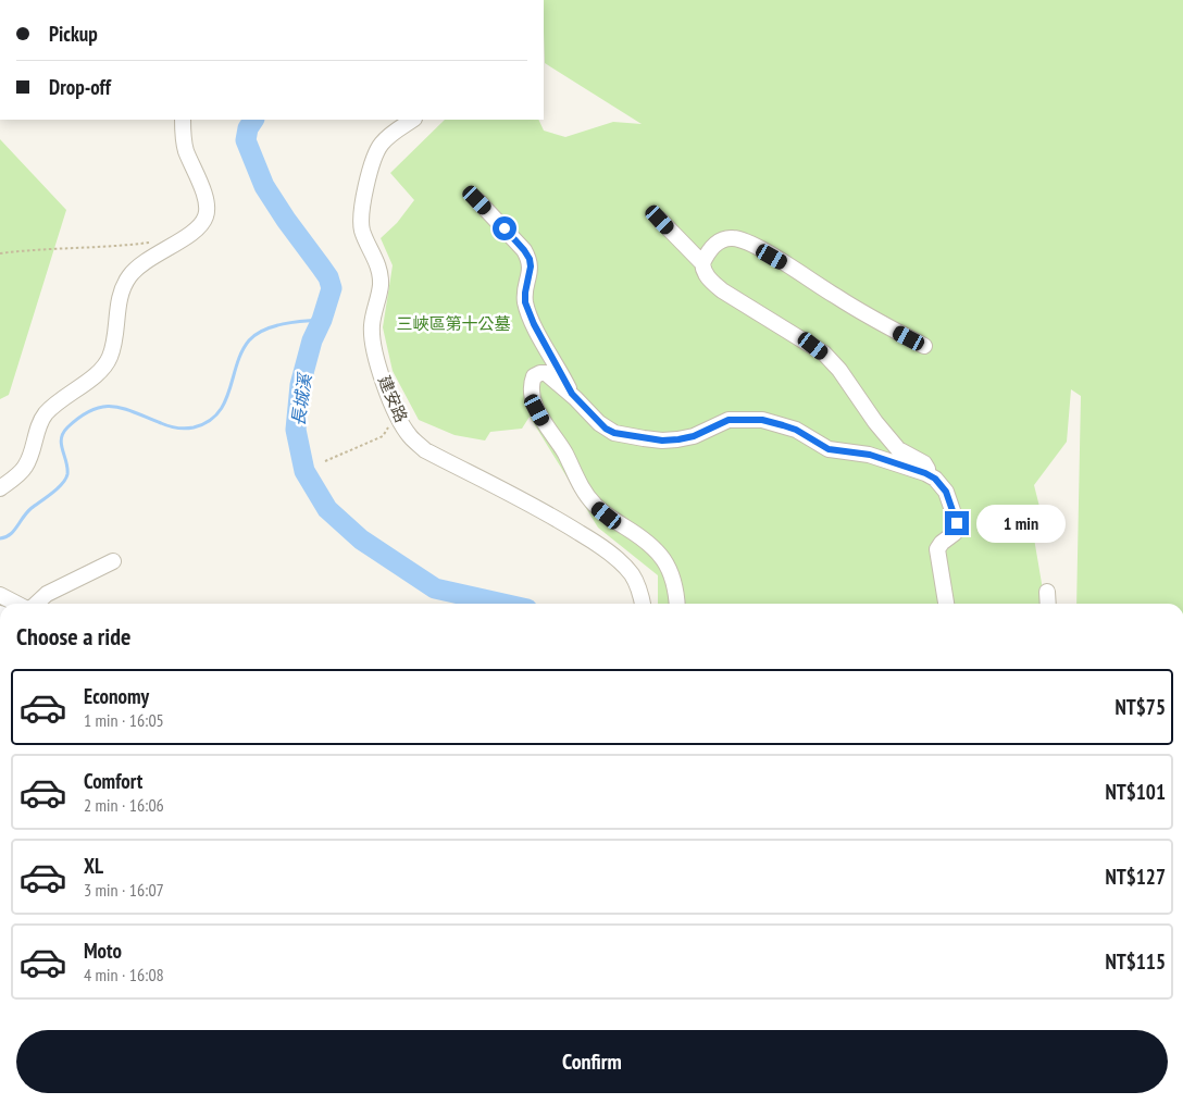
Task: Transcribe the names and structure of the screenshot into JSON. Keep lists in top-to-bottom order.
{
  "streets": {
    "street": ["建安路"]
  },
  "water": ["長城溪"],
  "parks": ["三峽區第十公墓"],
  "page": {
    "banner": ["Pickup", "Drop-off"],
    "bubble": "1 min",
    "heading": "Choose a ride",
    "list": [
      {
        "name": "Economy",
        "note": "1 min · 16:05",
        "value": "NT$75"
      },
      {
        "name": "Comfort",
        "note": "2 min · 16:06",
        "value": "NT$101"
      },
      {
        "name": "XL",
        "note": "3 min · 16:07",
        "value": "NT$127"
      },
      {
        "name": "Moto",
        "note": "4 min · 16:08",
        "value": "NT$115"
      }
    ],
    "buttons": "Confirm"
  }
}
